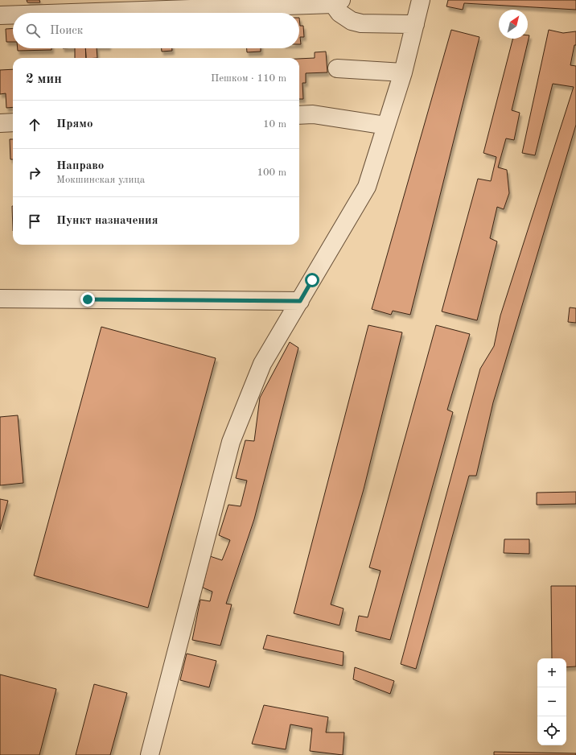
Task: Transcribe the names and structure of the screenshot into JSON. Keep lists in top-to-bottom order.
{
  "north": "top right",
  "page": {
    "search": "Поиск",
    "heading": ["2 мин", "Пешком · 110 m"],
    "list": [
      ["Прямо", "10 m"],
      ["Направо", "Мокшинская улица", "100 m"],
      "Пункт назначения"
    ],
    "map_buttons": ["+", "−"]
  }
}
